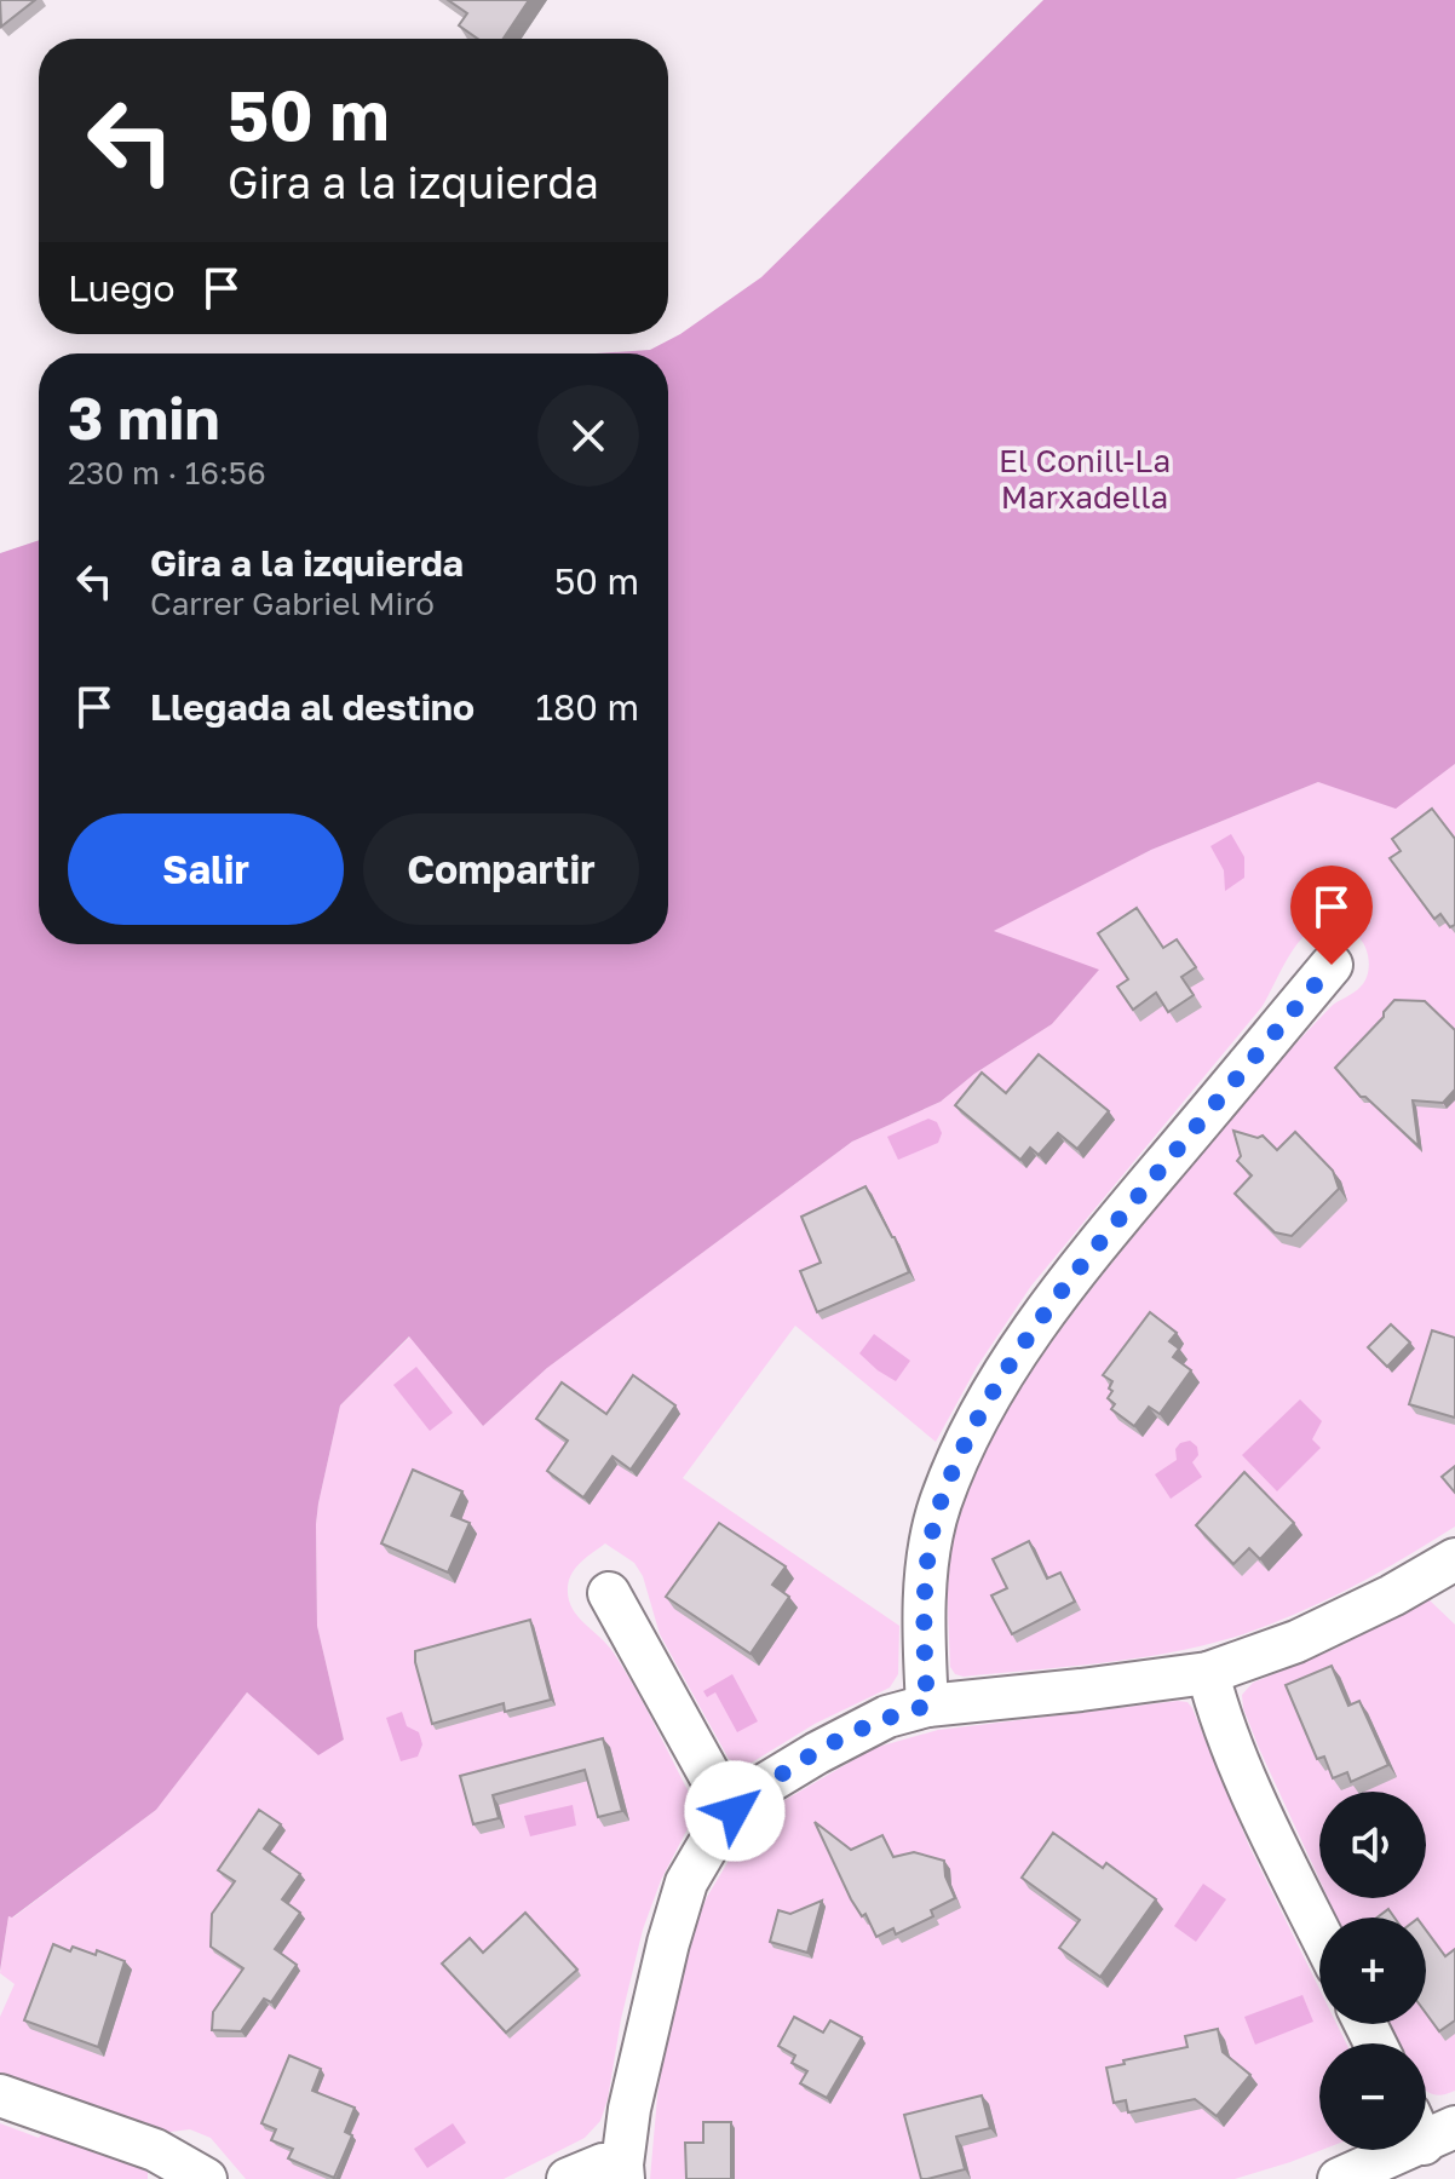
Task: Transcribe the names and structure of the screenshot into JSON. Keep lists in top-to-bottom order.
{
  "parks": ["El Conill-La Marxadella"],
  "page": {
    "turn": ["50 m", "Gira a la izquierda"],
    "then": "Luego",
    "heading": ["3 min", "230 m · 16:56"],
    "list": [
      {
        "name": "Gira a la izquierda",
        "note": "Carrer Gabriel Miró",
        "value": "50 m"
      },
      {
        "name": "Llegada al destino",
        "value": "180 m"
      }
    ],
    "buttons": ["Salir", "Compartir"],
    "map_buttons": ["+", "−"]
  }
}
